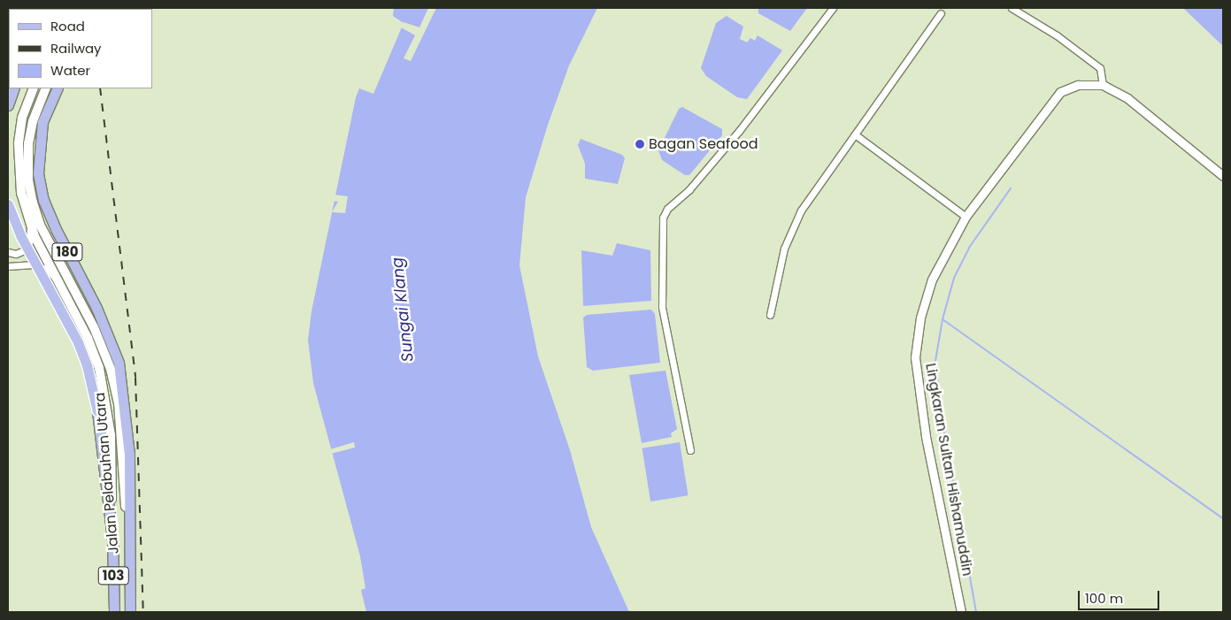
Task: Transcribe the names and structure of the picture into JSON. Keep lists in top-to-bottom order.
{
  "streets": {
    "main road": ["180", "Jalan Pelabuhan Utara", "103"],
    "street": ["Lingkaran Sultan Hishamuddin"]
  },
  "crossings": [
    ["180", "Jalan Pelabuhan Utara"]
  ],
  "water": ["Sungai Klang"],
  "places": ["Bagan Seafood"],
  "legend": ["Road", "Railway", "Water"],
  "scale_bar": "100 m"
}
